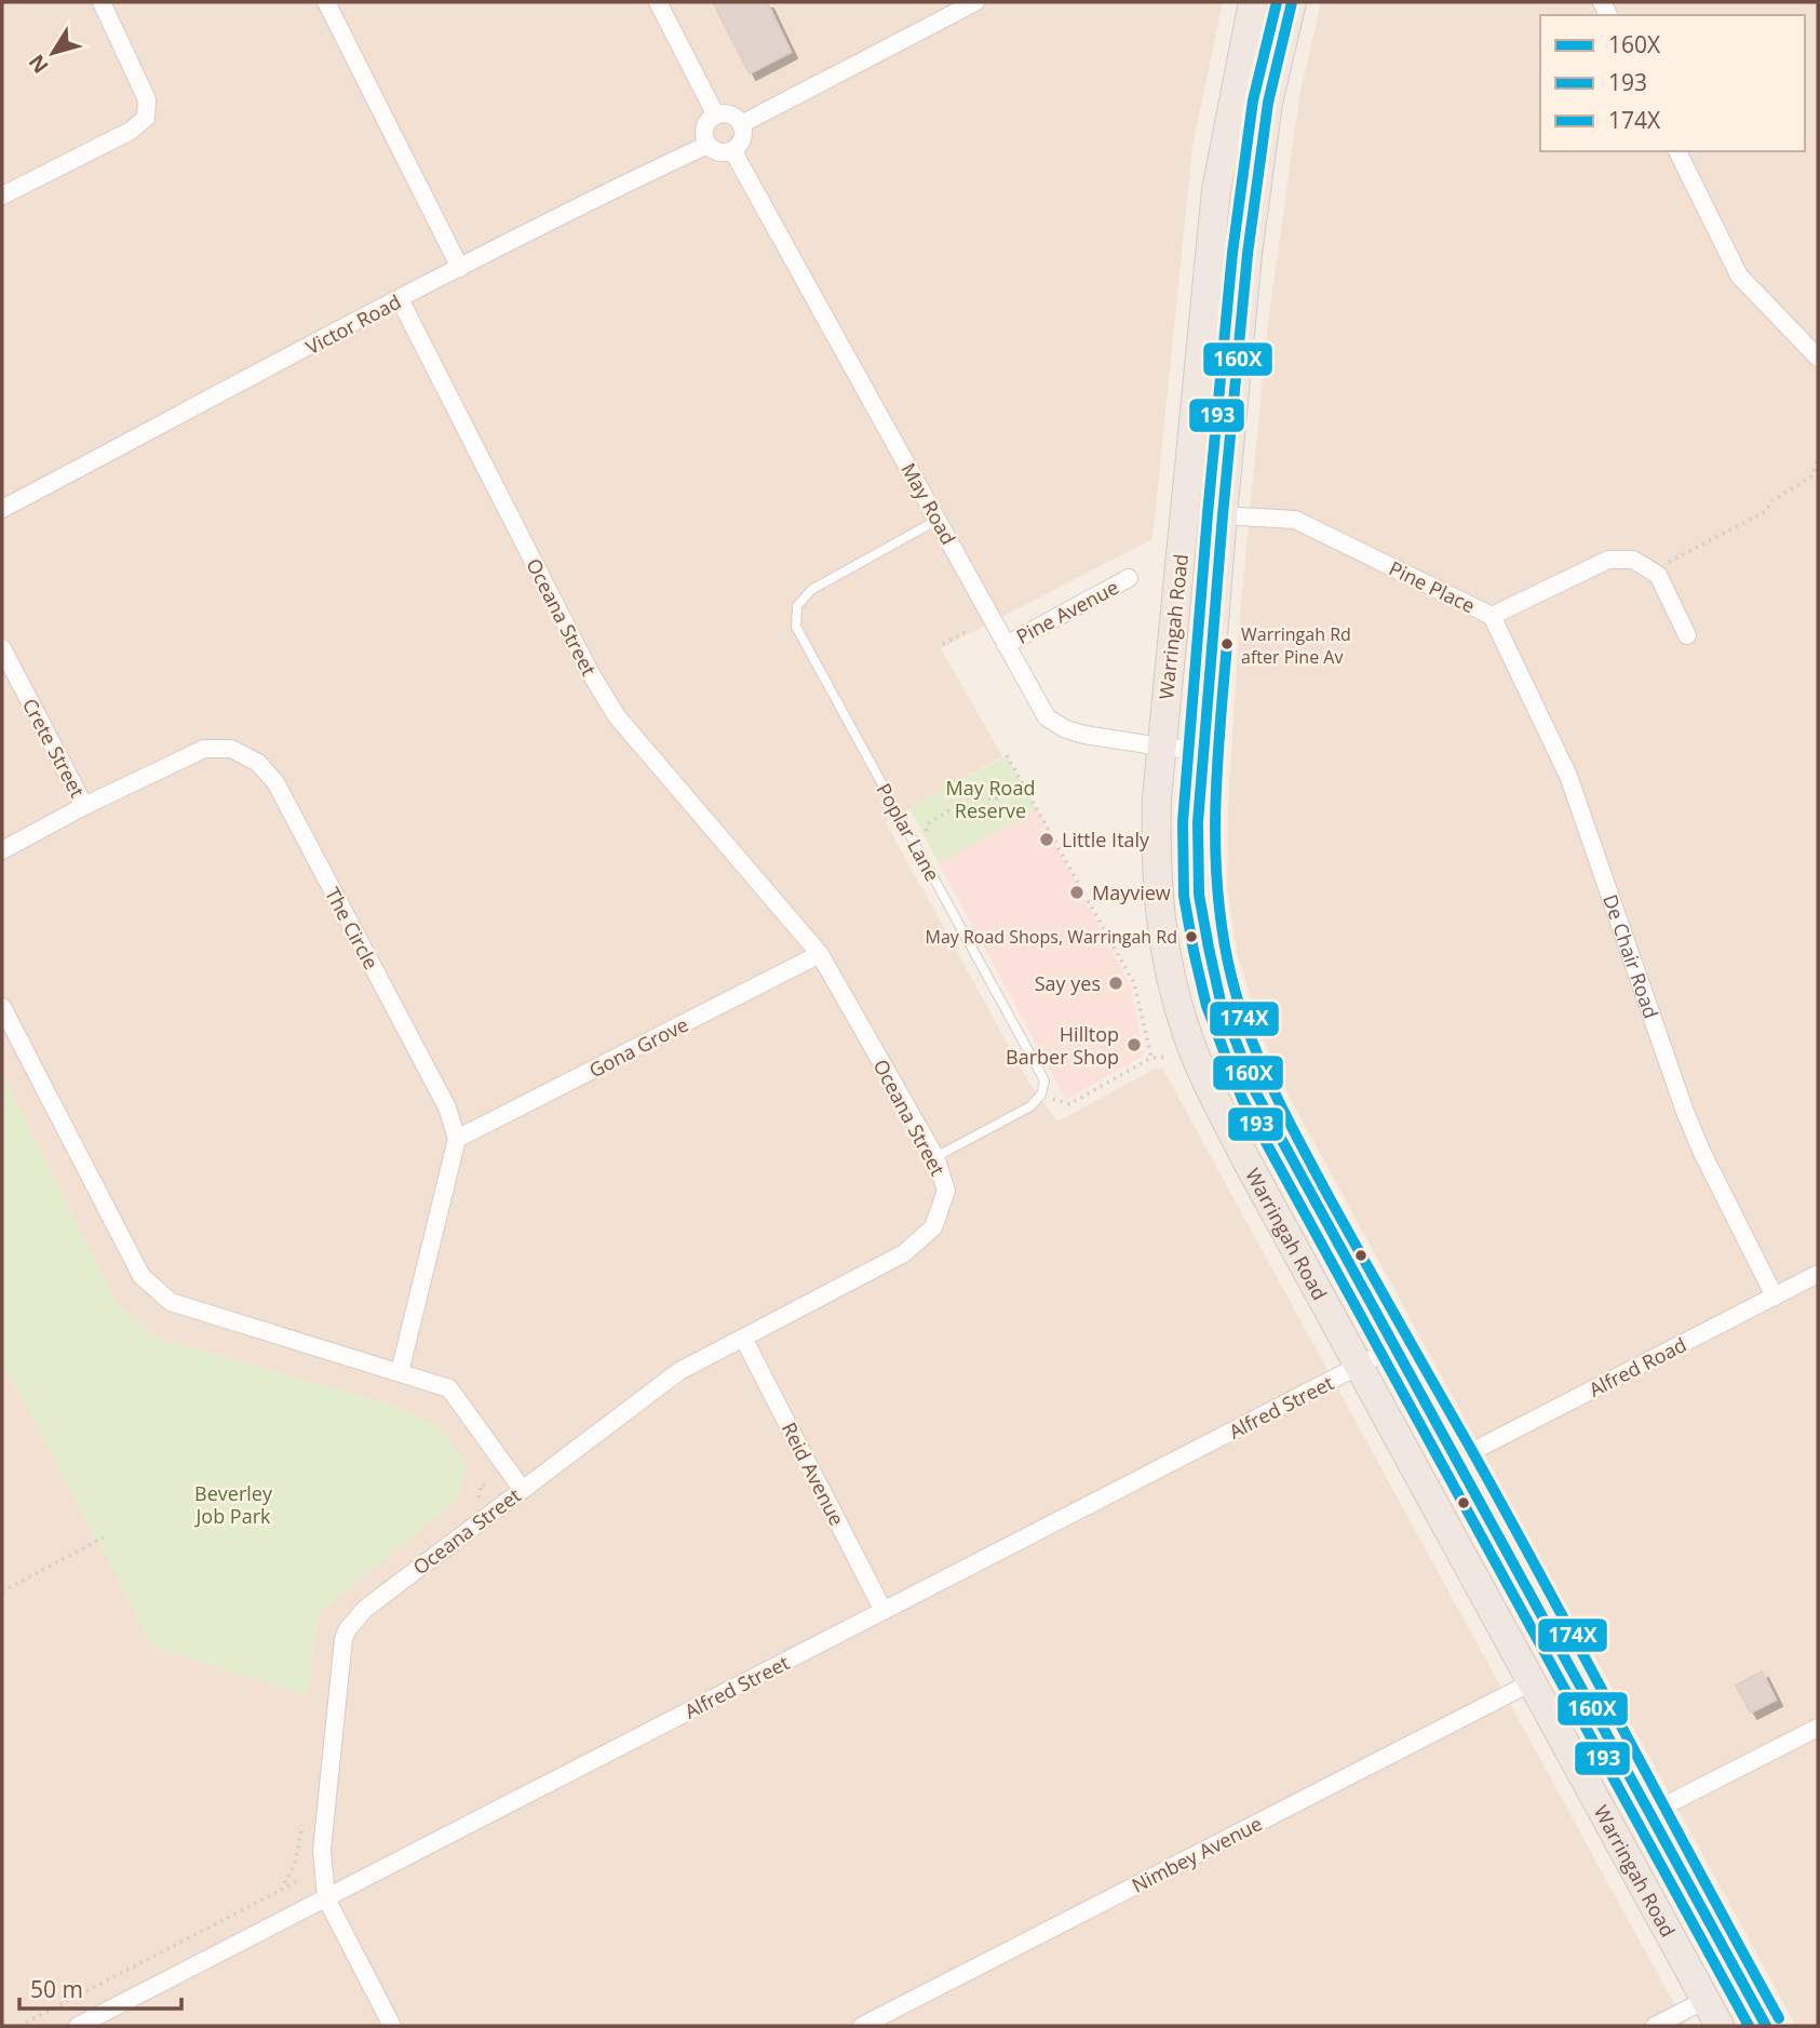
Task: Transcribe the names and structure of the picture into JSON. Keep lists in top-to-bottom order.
{
  "streets": {
    "highway": ["Warringah Road"],
    "street": [
      "Victor Road",
      "May Road",
      "Pine Place",
      "Pine Avenue",
      "Oceana Street",
      "Crete Street",
      "The Circle",
      "De Chair Road",
      "Gona Grove",
      "Alfred Road",
      "Alfred Street",
      "Reid Avenue",
      "Nimbey Avenue"
    ],
    "lane": ["Poplar Lane"]
  },
  "crossings": [
    ["Victor Road", "May Road"],
    ["Victor Road", "Oceana Street"],
    ["May Road", "Pine Avenue"],
    ["May Road", "Warringah Road"],
    ["May Road", "Poplar Lane"],
    ["Pine Place", "Warringah Road"],
    ["Pine Place", "De Chair Road"],
    ["Oceana Street", "Gona Grove"],
    ["Oceana Street", "Alfred Street"],
    ["Oceana Street", "Reid Avenue"],
    ["Warringah Road", "Alfred Road"],
    ["Warringah Road", "Alfred Street"],
    ["Warringah Road", "Nimbey Avenue"],
    ["Crete Street", "The Circle"],
    ["The Circle", "Gona Grove"],
    ["De Chair Road", "Alfred Road"],
    ["Alfred Street", "Reid Avenue"]
  ],
  "parks": ["May Road Reserve", "Beverley Job Park"],
  "places": [
    "Warringah Rd after Pine Av",
    "Little Italy",
    "Mayview",
    "May Road Shops, Warringah Rd",
    "Say yes",
    "Hilltop Barber Shop"
  ],
  "lines": ["transit line 160X", "transit line 193", "transit line 174X"],
  "legend": ["160X", "193", "174X"],
  "scale_bar": "50 m",
  "north": "bottom left"
}
